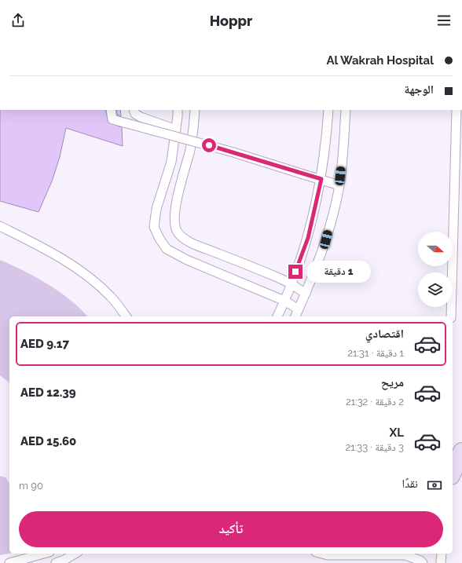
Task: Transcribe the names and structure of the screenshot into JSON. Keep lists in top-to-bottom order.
{
  "north": "right",
  "page": {
    "header": "Hoppr",
    "banner": ["Al Wakrah Hospital", "الوجهة"],
    "bubble": "1 دقيقة",
    "list": [
      {
        "name": "اقتصادي",
        "note": "1 دقيقة · 21:31",
        "value": "AED 9.17"
      },
      {
        "name": "مريح",
        "note": "2 دقيقة · 21:32",
        "value": "AED 12.39"
      },
      {
        "name": "XL",
        "note": "3 دقيقة · 21:33",
        "value": "AED 15.60"
      }
    ],
    "pay": ["نقدًا", "90 m"],
    "buttons": "تأكيد"
  }
}
